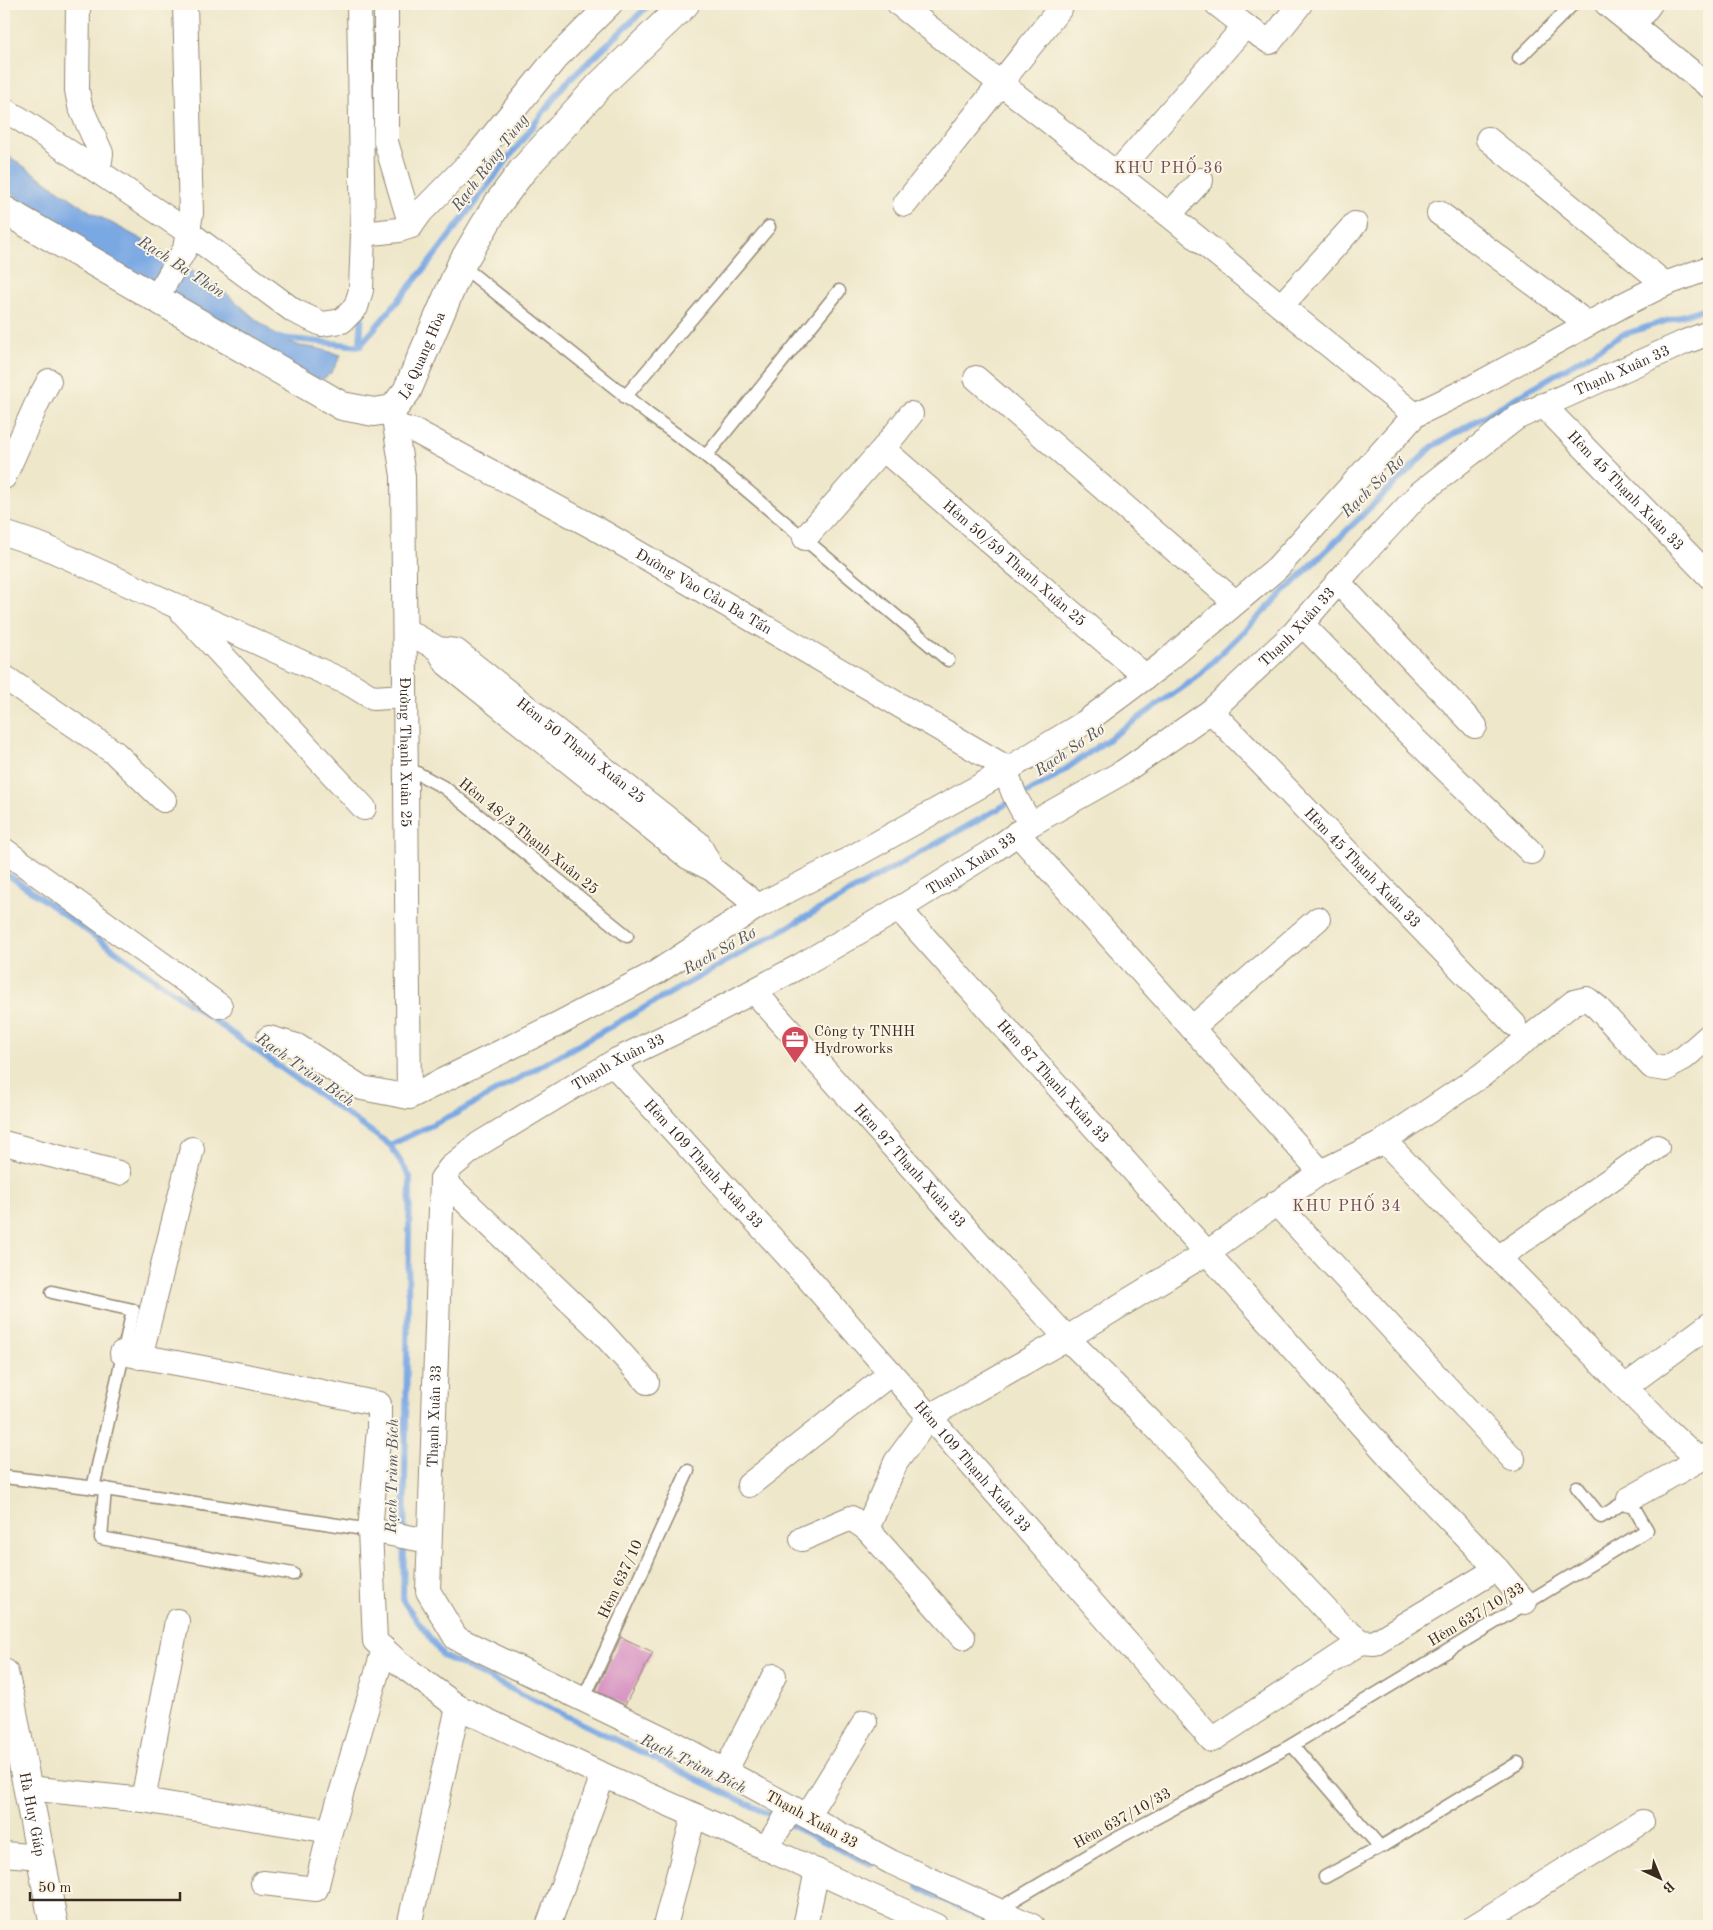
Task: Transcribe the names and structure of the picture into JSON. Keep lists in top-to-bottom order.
{
  "streets": {
    "street": [
      "Lê Quang Hòa",
      "Thạnh Xuân 33",
      "Hẻm 45 Thạnh Xuân 33",
      "Hẻm 50/59 Thạnh Xuân 25",
      "Đường Vào Cầu Ba Tấn",
      "Hẻm 50 Thạnh Xuân 25",
      "Đường Thạnh Xuân 25",
      "Hẻm 87 Thạnh Xuân 33",
      "Hẻm 109 Thạnh Xuân 33",
      "Hẻm 97 Thạnh Xuân 33",
      "Hà Huy Giáp"
    ],
    "lane": ["Hẻm 48/3 Thạnh Xuân 25", "Hẻm 637/10", "Hẻm 637/10/33"]
  },
  "crossings": [
    ["Lê Quang Hòa", "Đường Vào Cầu Ba Tấn"],
    ["Lê Quang Hòa", "Đường Thạnh Xuân 25"],
    ["Thạnh Xuân 33", "Hẻm 45 Thạnh Xuân 33"],
    ["Thạnh Xuân 33", "Hẻm 87 Thạnh Xuân 33"],
    ["Thạnh Xuân 33", "Hẻm 109 Thạnh Xuân 33"],
    ["Thạnh Xuân 33", "Hẻm 97 Thạnh Xuân 33"],
    ["Thạnh Xuân 33", "Hẻm 637/10"],
    ["Thạnh Xuân 33", "Hẻm 637/10/33"],
    ["Đường Vào Cầu Ba Tấn", "Đường Thạnh Xuân 25"],
    ["Hẻm 50 Thạnh Xuân 25", "Đường Thạnh Xuân 25"],
    ["Đường Thạnh Xuân 25", "Hẻm 48/3 Thạnh Xuân 25"],
    ["Hẻm 87 Thạnh Xuân 33", "Hẻm 637/10/33"],
    ["Hẻm 109 Thạnh Xuân 33", "Hẻm 97 Thạnh Xuân 33"]
  ],
  "districts": ["KHU PHỐ 36", "KHU PHỐ 34"],
  "water": [
    "Rạch Rỗng Tùng",
    "Rạch Ba Thôn",
    "Rạch Sơ Rơ",
    "Rạch Trùm Bích"
  ],
  "places": {
    "office": ["Công ty TNHH Hydroworks"]
  },
  "scale_bar": "50 m",
  "north": "bottom right"
}
